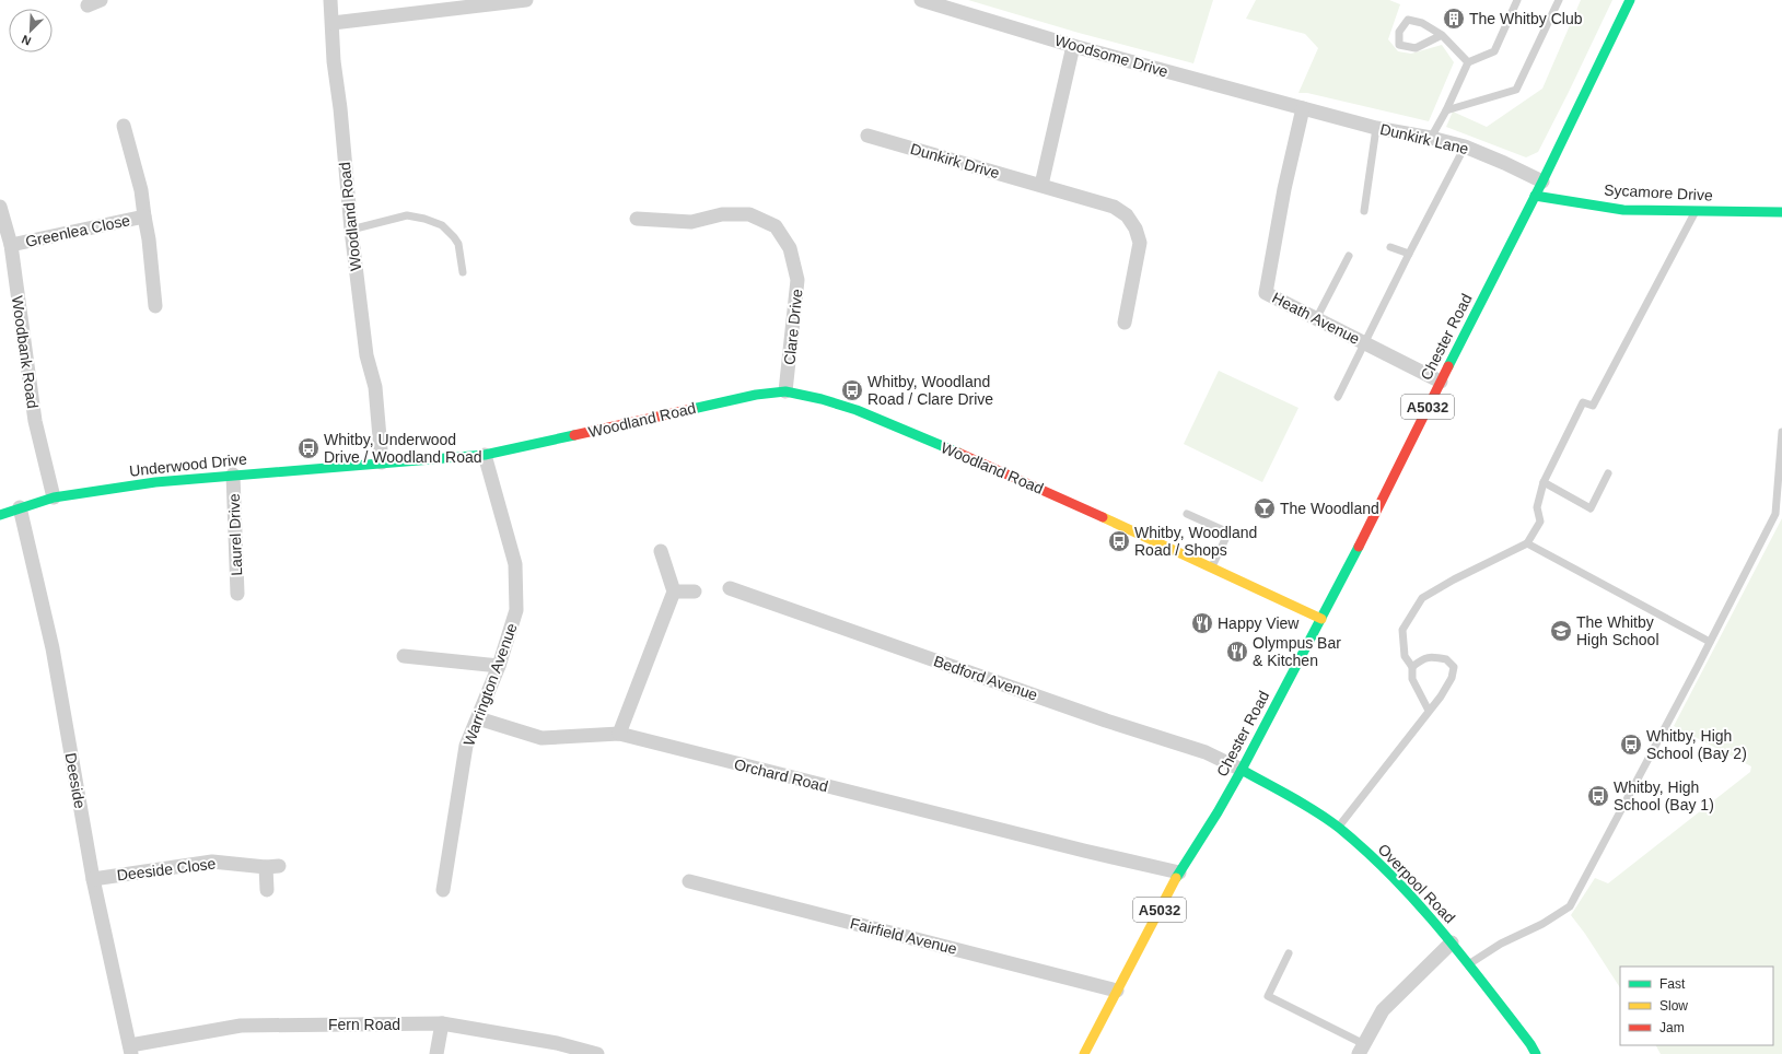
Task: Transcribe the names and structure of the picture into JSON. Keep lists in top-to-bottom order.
{
  "streets": {
    "street": [
      "Woodsome Drive",
      "Dunkirk Lane",
      "Dunkirk Drive",
      "Sycamore Drive",
      "Woodland Road",
      "Greenlea Close",
      "Heath Avenue",
      "Clare Drive",
      "Chester Road",
      "Woodbank Road",
      "A5032",
      "Underwood Drive",
      "Laurel Drive",
      "Bedford Avenue",
      "Warrington Avenue",
      "Orchard Road",
      "Deeside",
      "Deeside Close",
      "Overpool Road",
      "Fairfield Avenue",
      "Fern Road"
    ]
  },
  "crossings": [
    ["Woodsome Drive", "Dunkirk Lane"],
    ["Woodsome Drive", "Heath Avenue"],
    ["Dunkirk Lane", "Heath Avenue"],
    ["Dunkirk Lane", "Chester Road"],
    ["Sycamore Drive", "Chester Road"],
    ["Woodland Road", "Clare Drive"],
    ["Woodland Road", "Chester Road"],
    ["Woodland Road", "Underwood Drive"],
    ["Woodland Road", "Warrington Avenue"],
    ["Greenlea Close", "Woodbank Road"],
    ["Heath Avenue", "Chester Road"],
    ["Chester Road", "Bedford Avenue"],
    ["Chester Road", "Orchard Road"],
    ["Chester Road", "Overpool Road"],
    ["Chester Road", "Fairfield Avenue"],
    ["Woodbank Road", "Underwood Drive"],
    ["Underwood Drive", "Laurel Drive"],
    ["Underwood Drive", "Deeside"],
    ["Bedford Avenue", "Overpool Road"],
    ["Warrington Avenue", "Orchard Road"],
    ["Deeside", "Deeside Close"],
    ["Deeside", "Fern Road"]
  ],
  "places": {
    "building": ["The Whitby Club"],
    "bus stop": [
      "Whitby, Woodland Road / Clare Drive",
      "Whitby, Underwood Drive / Woodland Road",
      "Whitby, Woodland Road / Shops",
      "Whitby, High School (Bay 2)",
      "Whitby, High School (Bay 1)"
    ],
    "bar": ["The Woodland"],
    "restaurant": ["Happy View", "Olympus Bar & Kitchen"],
    "school or university": ["The Whitby High School"]
  },
  "legend": ["Fast", "Slow", "Jam"],
  "north": "bottom left"
}
